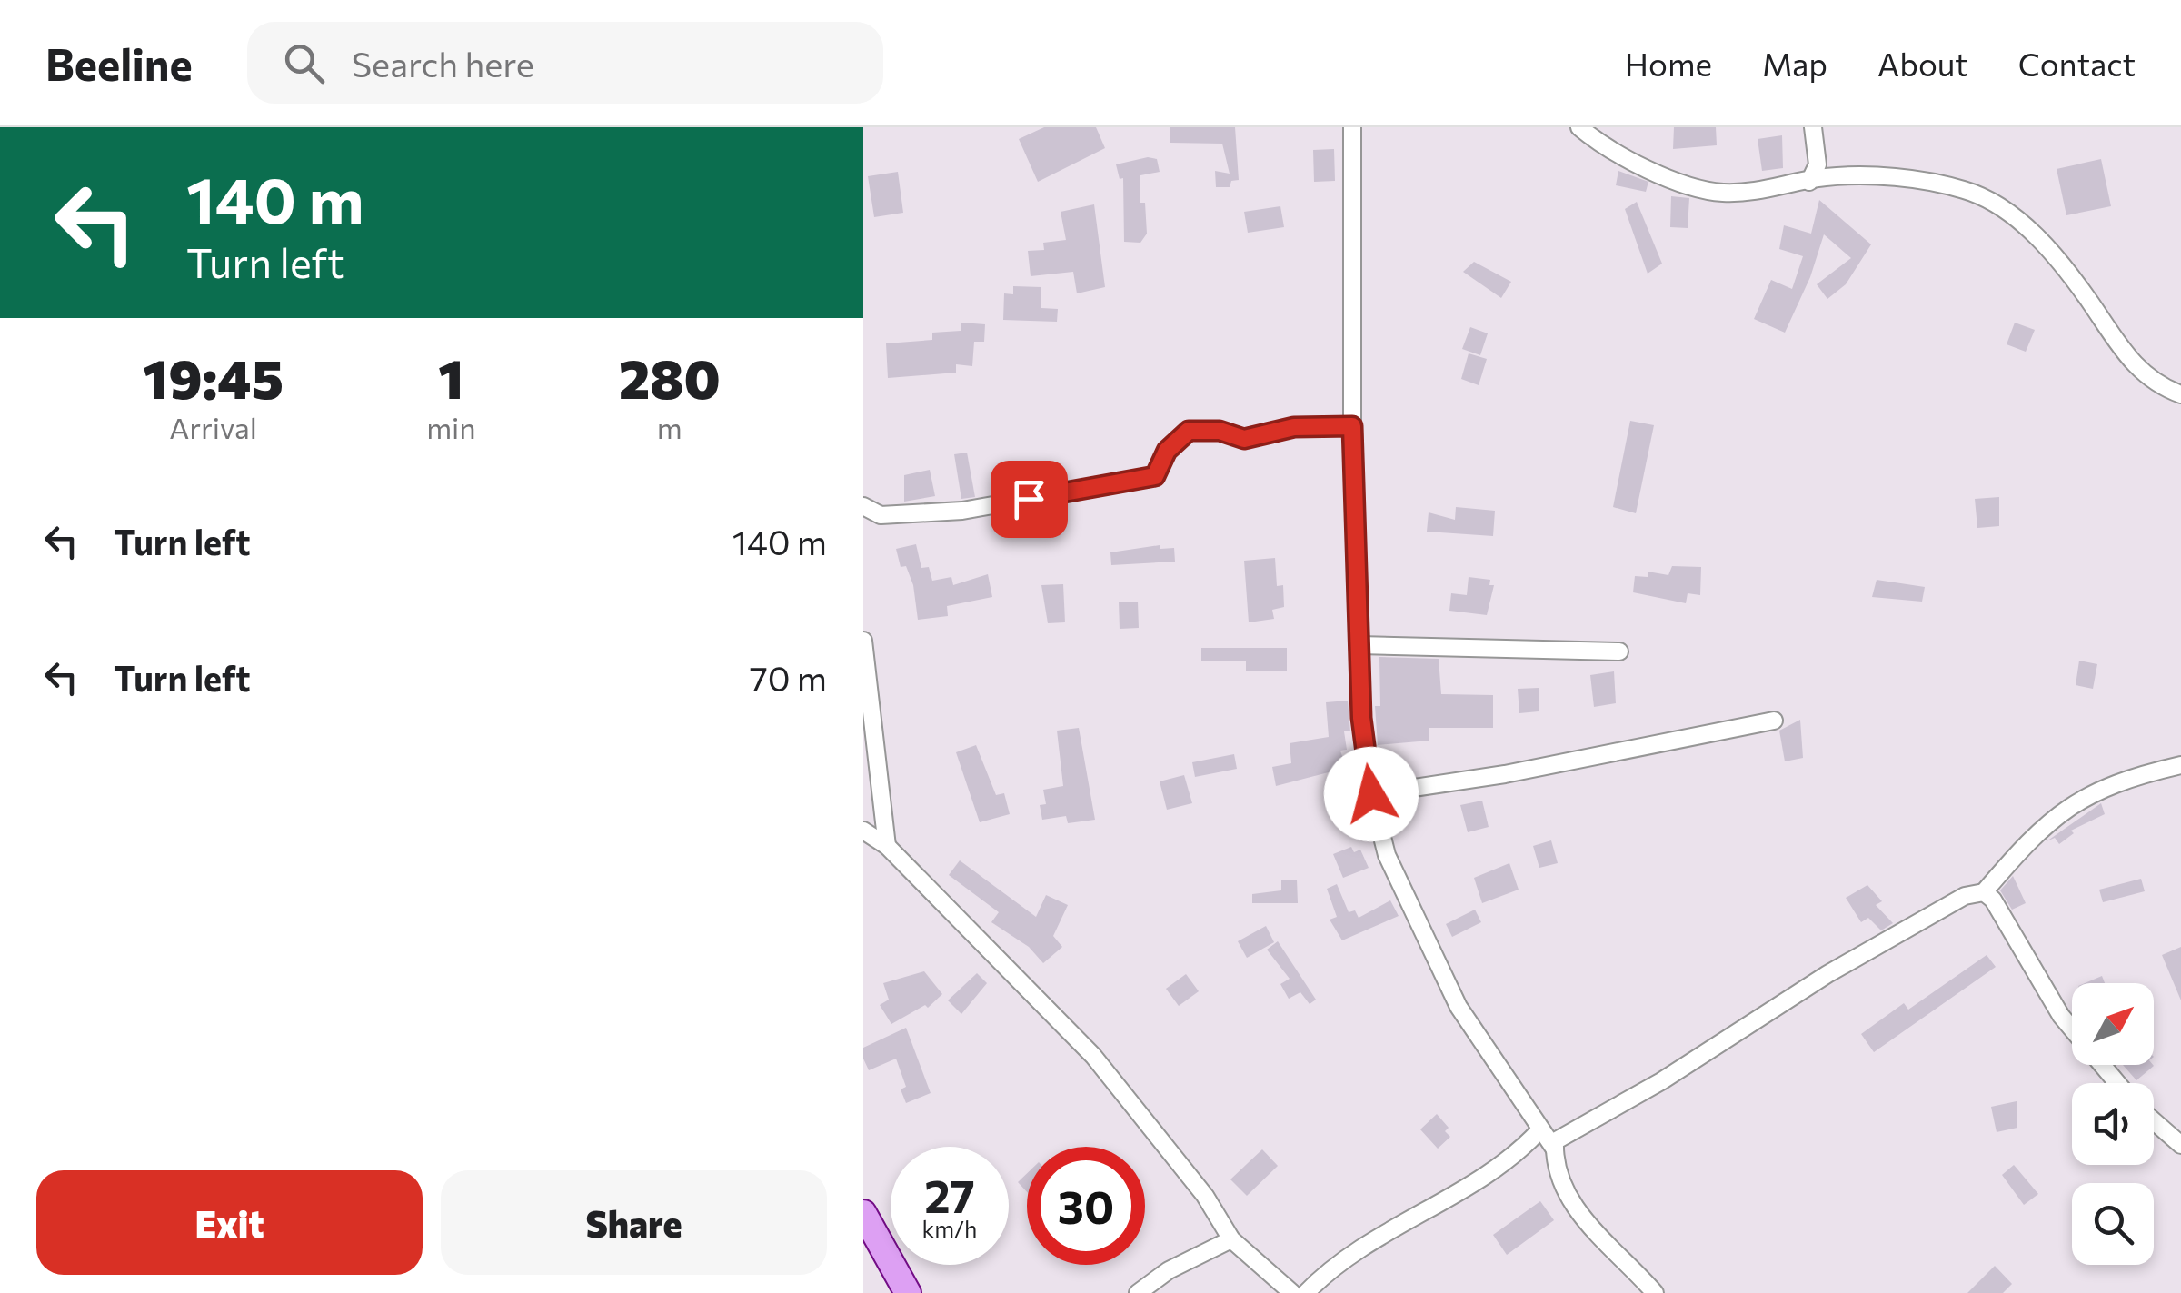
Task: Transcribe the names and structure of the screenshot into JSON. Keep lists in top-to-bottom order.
{
  "north": "top right",
  "page": {
    "header": "Beeline",
    "search": "Search here",
    "nav": [
      "Home",
      "Map",
      "About",
      "Contact"
    ],
    "turn": ["140 m", "Turn left"],
    "eta": [
      "19:45",
      "Arrival",
      "1",
      "min",
      "280",
      "m"
    ],
    "list": [
      {
        "name": "Turn left",
        "value": "140 m"
      },
      {
        "name": "Turn left",
        "value": "70 m"
      }
    ],
    "speed": "27 km/h",
    "limit": "30",
    "buttons": ["Exit", "Share"]
  }
}
